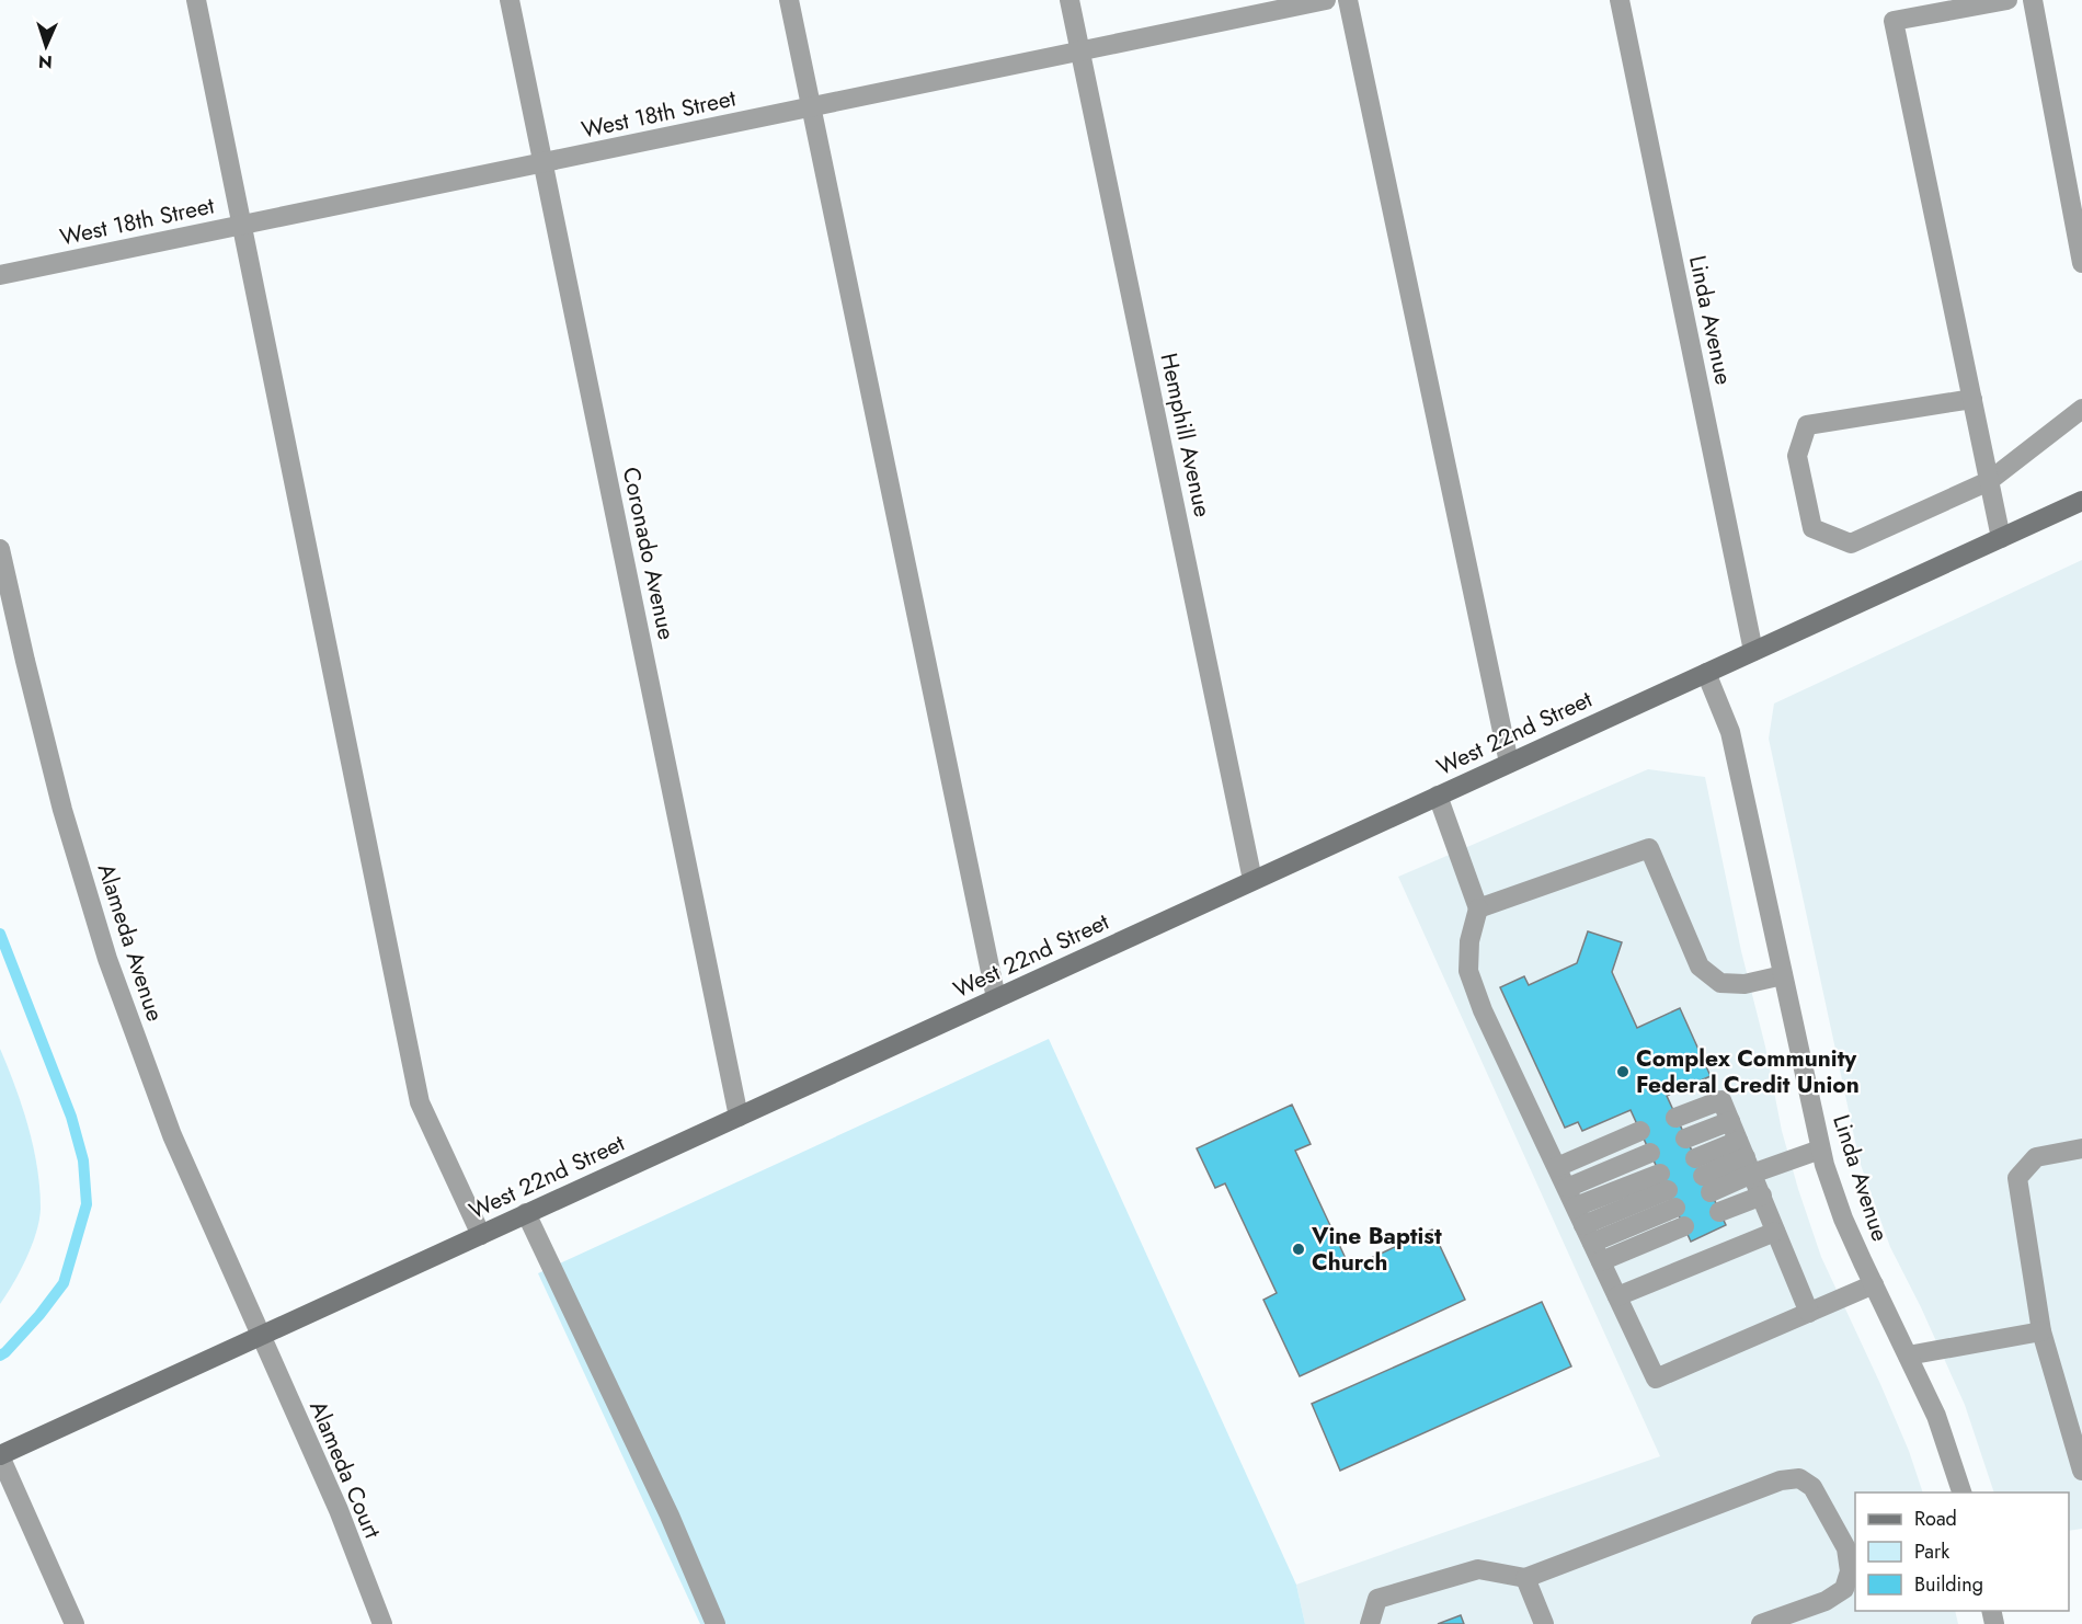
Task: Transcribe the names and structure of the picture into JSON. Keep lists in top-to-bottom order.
{
  "streets": {
    "street": [
      "West 18th Street",
      "Linda Avenue",
      "Hemphill Avenue",
      "Coronado Avenue",
      "West 22nd Street",
      "Alameda Avenue",
      "Alameda Court"
    ]
  },
  "crossings": [
    ["West 18th Street", "Hemphill Avenue"],
    ["West 18th Street", "Coronado Avenue"],
    ["Linda Avenue", "West 22nd Street"],
    ["Hemphill Avenue", "West 22nd Street"],
    ["Coronado Avenue", "West 22nd Street"],
    ["West 22nd Street", "Alameda Avenue"],
    ["West 22nd Street", "Alameda Court"],
    ["Alameda Avenue", "Alameda Court"]
  ],
  "places": ["Complex Community Federal Credit Union", "Vine Baptist Church"],
  "legend": ["Road", "Park", "Building"],
  "north": "bottom"
}
